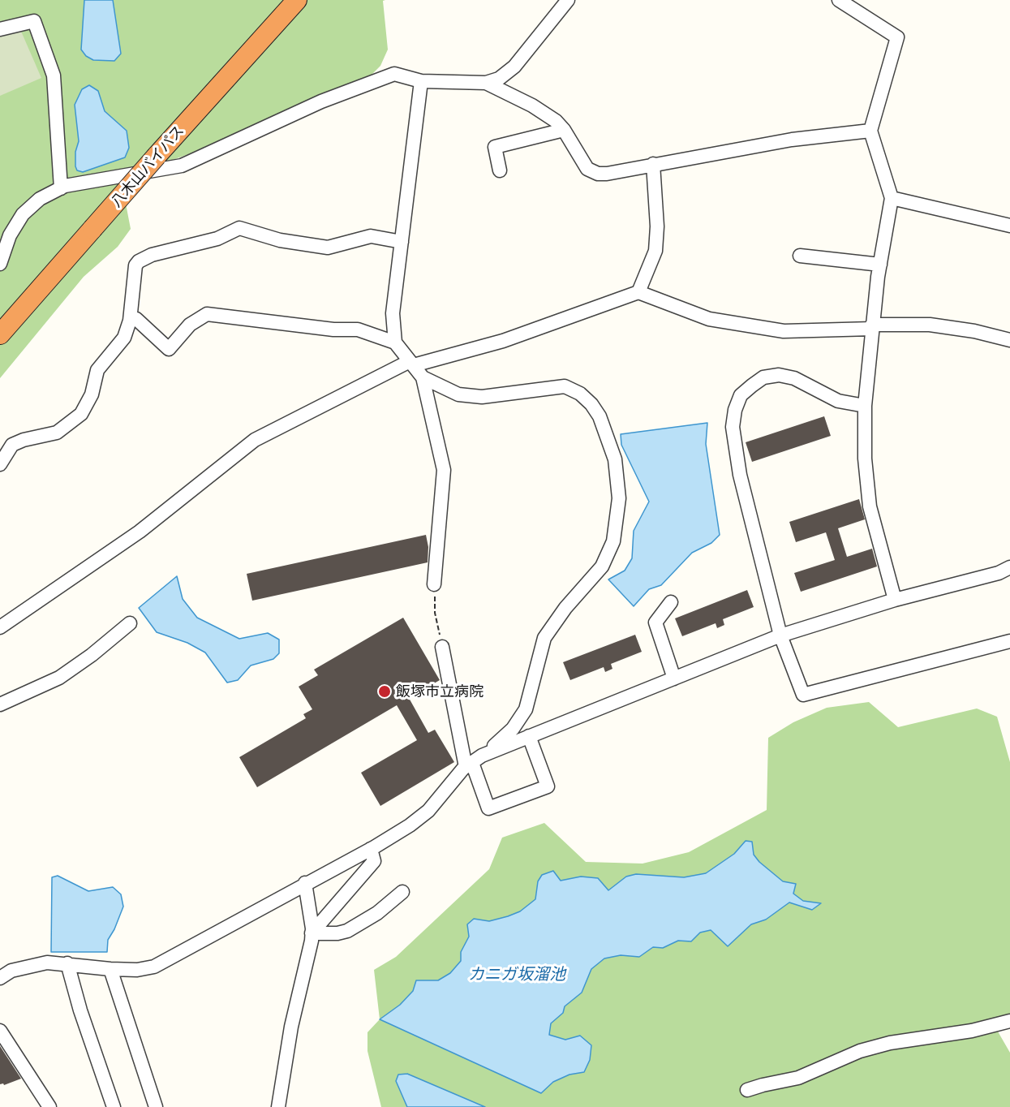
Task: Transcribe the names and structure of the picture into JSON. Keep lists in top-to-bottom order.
{
  "streets": {
    "highway": ["八木山バイパス"]
  },
  "water": ["カニガ坂溜池"],
  "places": ["飯塚市立病院"]
}
